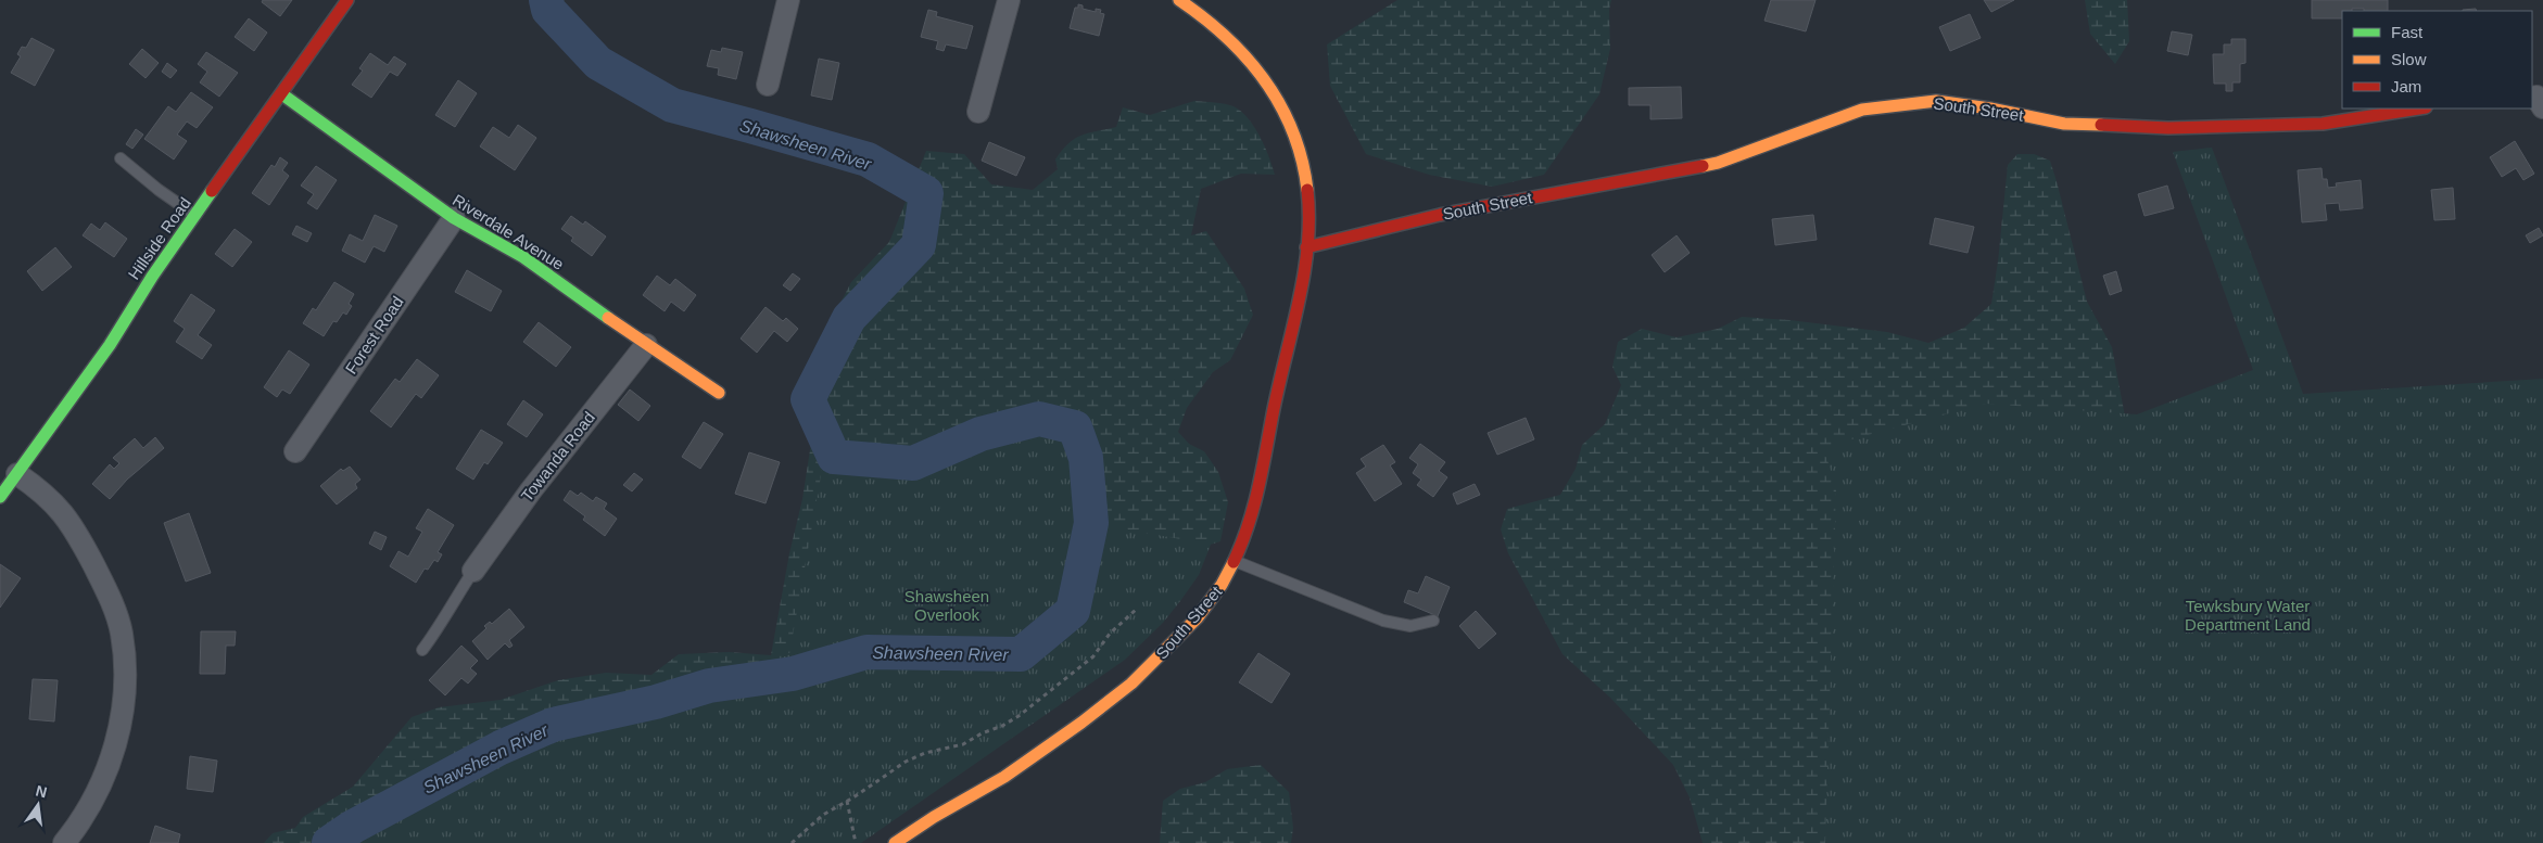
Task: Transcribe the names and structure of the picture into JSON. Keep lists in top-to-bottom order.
{
  "streets": {
    "street": [
      "South Street",
      "Riverdale Avenue",
      "Hillside Road",
      "Forest Road",
      "Towanda Road"
    ]
  },
  "crossings": [
    ["Riverdale Avenue", "Hillside Road"],
    ["Riverdale Avenue", "Forest Road"],
    ["Riverdale Avenue", "Towanda Road"]
  ],
  "water": ["Shawsheen River"],
  "parks": ["Shawsheen Overlook", "Tewksbury Water Department Land"],
  "legend": ["Fast", "Slow", "Jam"],
  "north": "top"
}
